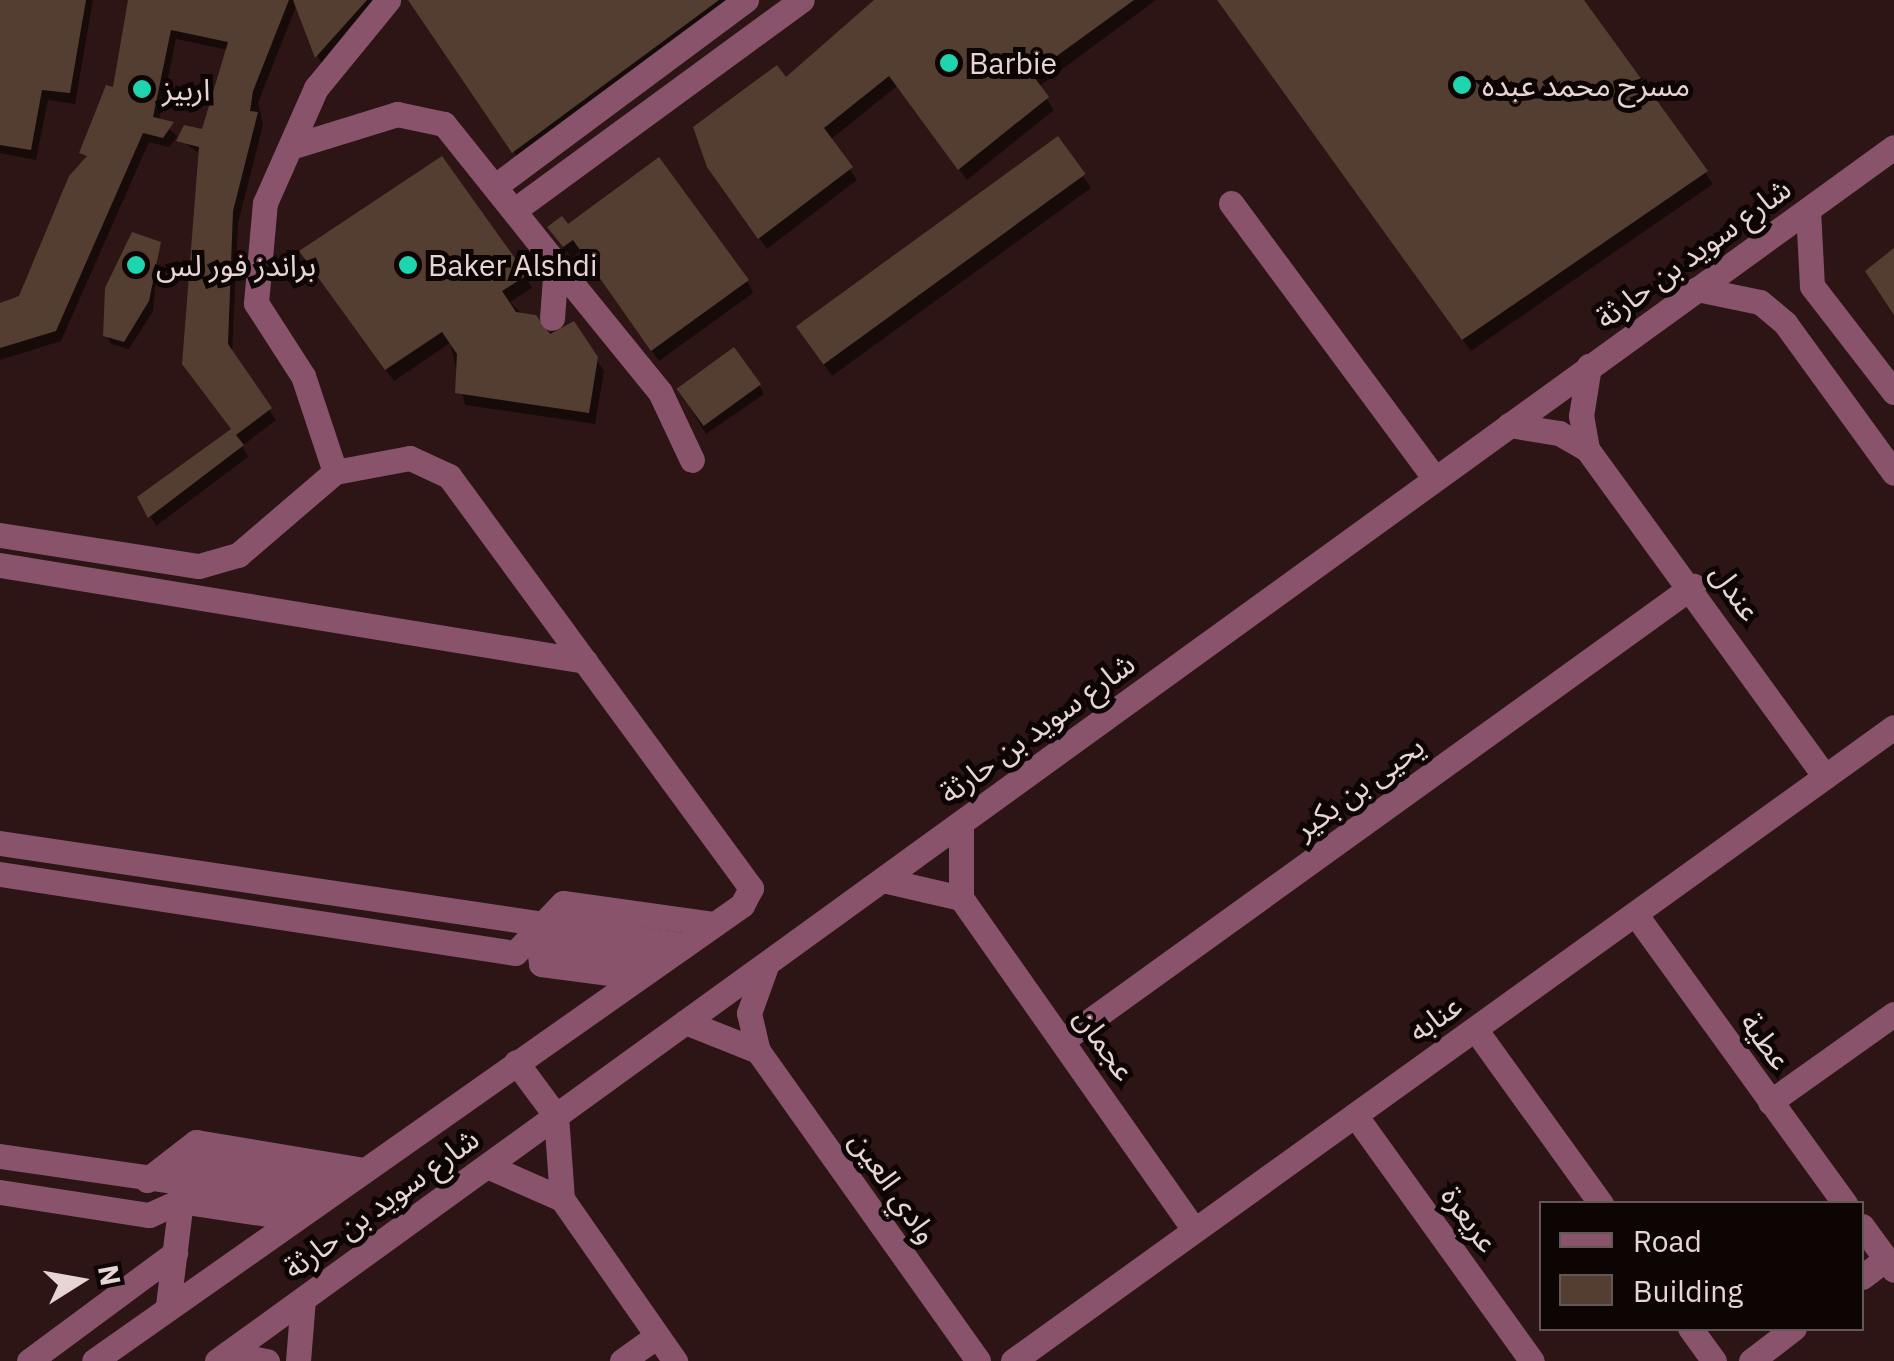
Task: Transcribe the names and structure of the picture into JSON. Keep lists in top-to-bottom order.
{
  "streets": {
    "street": [
      "شارع سويد بن حارثة",
      "عندل",
      "يحيى بن بكير",
      "عنابه",
      "عطية",
      "عجمان",
      "وادي العين",
      "عريعرة"
    ]
  },
  "crossings": [
    ["شارع سويد بن حارثة", "عندل"],
    ["شارع سويد بن حارثة", "وادي العين"],
    ["عندل", "يحيى بن بكير"],
    ["عندل", "عنابه"],
    ["يحيى بن بكير", "عجمان"],
    ["عنابه", "عطية"],
    ["عنابه", "عجمان"],
    ["عنابه", "عريعرة"]
  ],
  "places": [
    "Barbie",
    "مسرح محمد عبده",
    "اربيز",
    "براندز فور لس",
    "Baker Alshdi"
  ],
  "legend": ["Road", "Building"],
  "north": "right"
}
